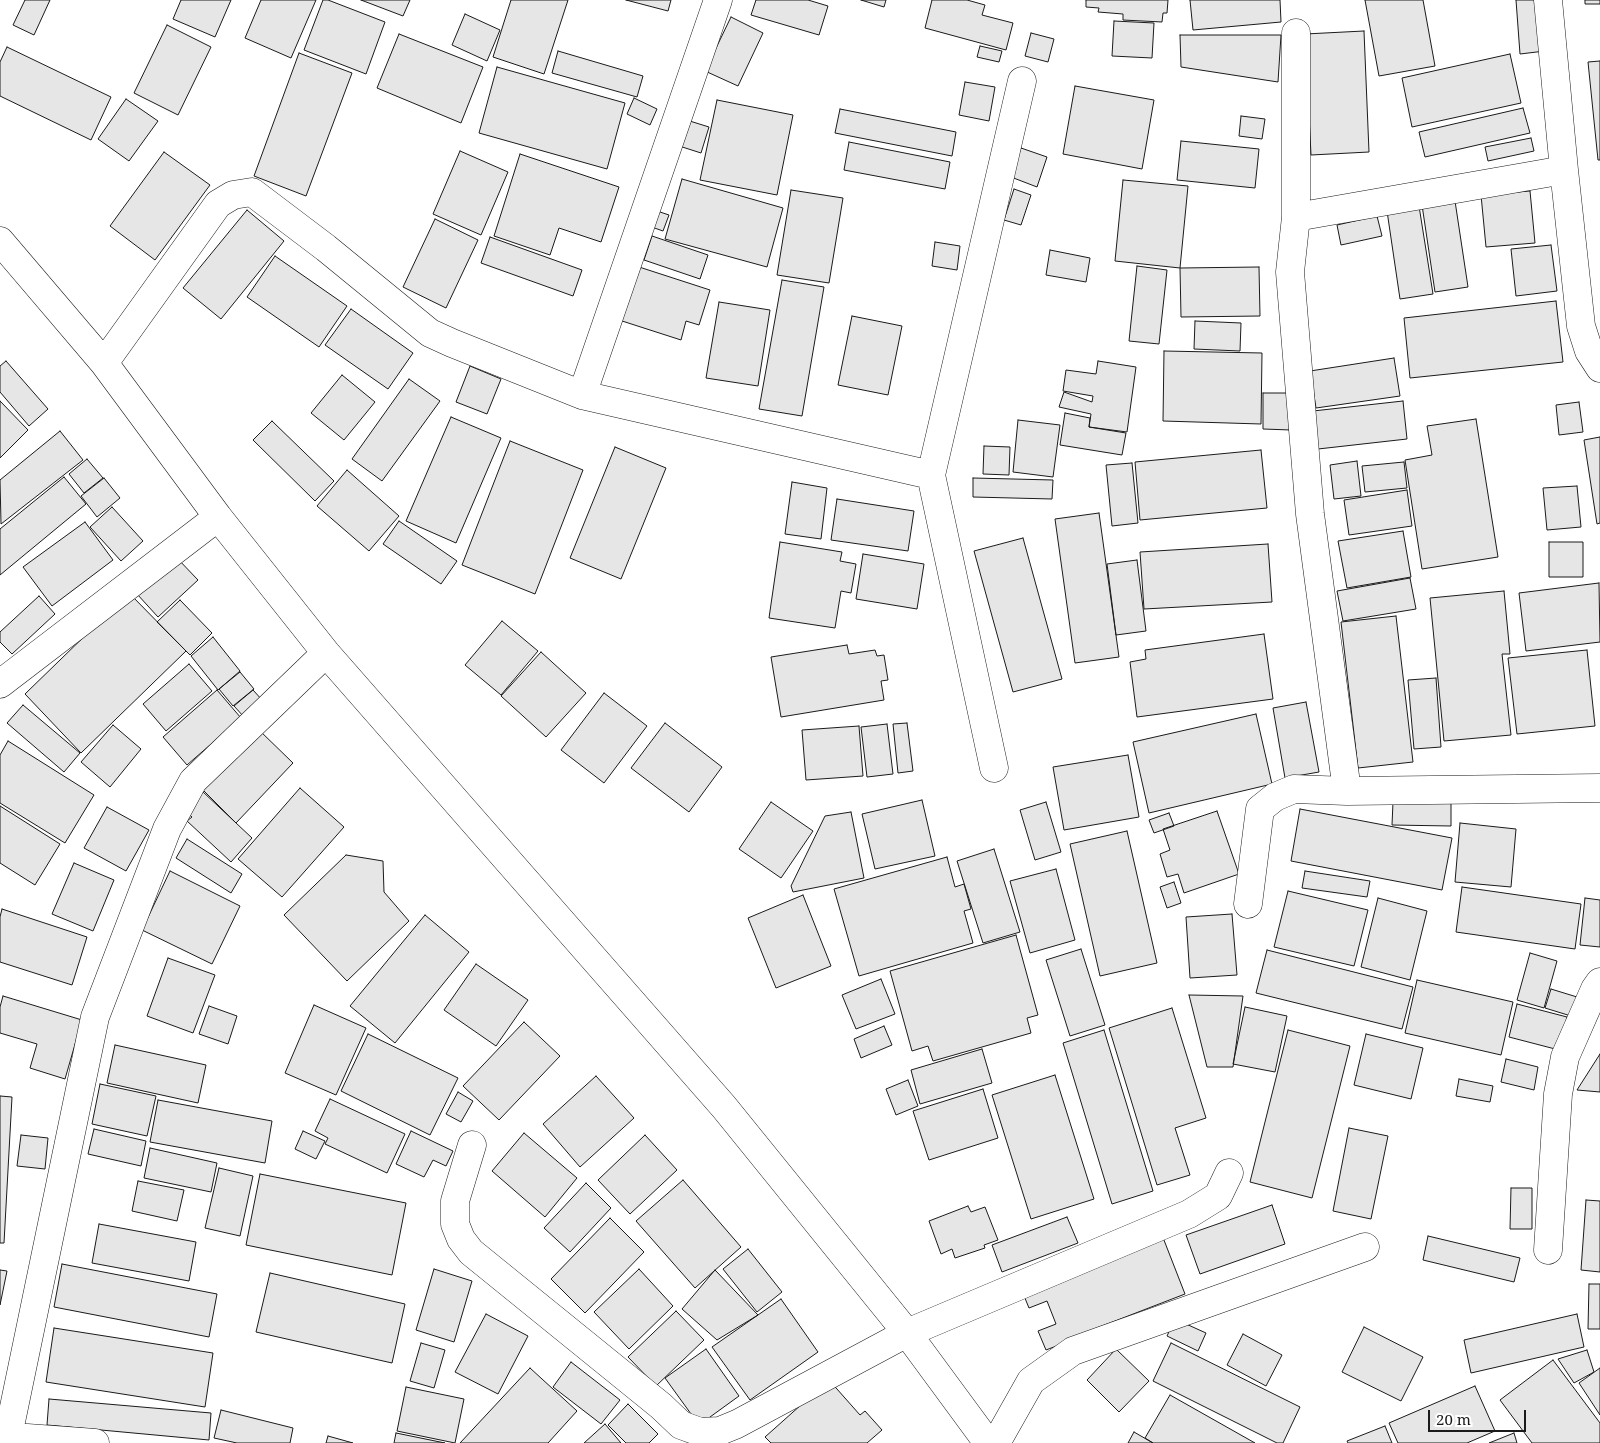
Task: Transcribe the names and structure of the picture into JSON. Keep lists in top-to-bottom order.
{
  "scale_bar": "20 m"
}
